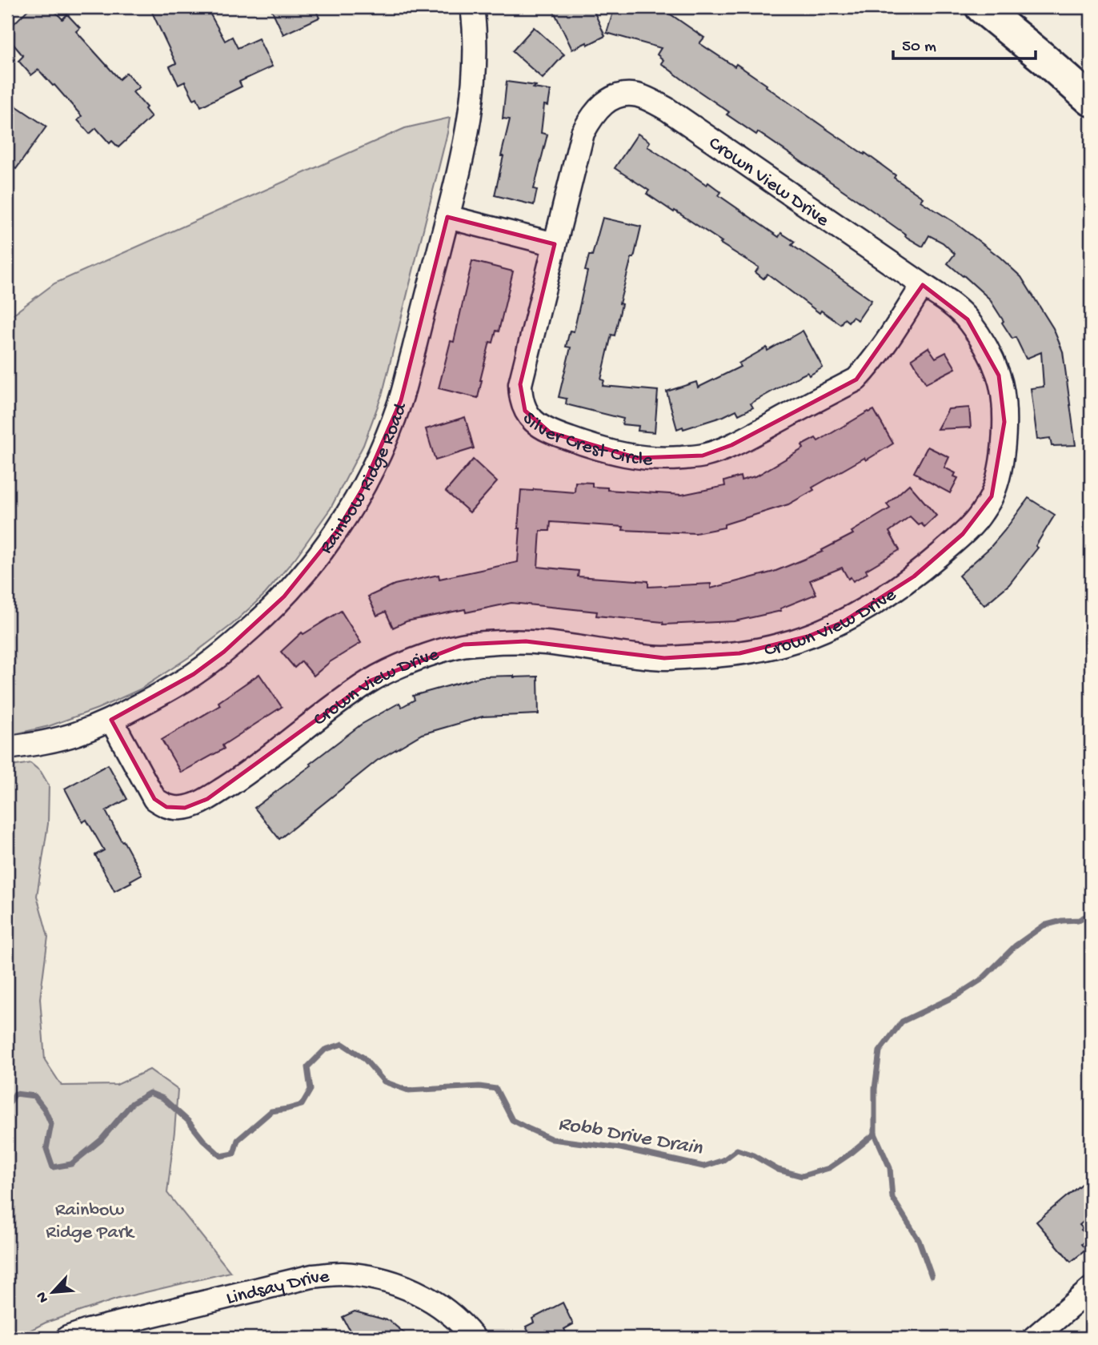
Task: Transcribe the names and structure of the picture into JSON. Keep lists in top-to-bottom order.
{
  "streets": {
    "street": [
      "Crown View Drive",
      "Silver Crest Circle",
      "Rainbow Ridge Road",
      "Lindsay Drive"
    ]
  },
  "crossings": [
    ["Crown View Drive", "Silver Crest Circle"],
    ["Crown View Drive", "Rainbow Ridge Road"]
  ],
  "water": ["Robb Drive Drain"],
  "parks": ["Rainbow Ridge Park"],
  "scale_bar": "50 m",
  "north": "bottom left"
}
